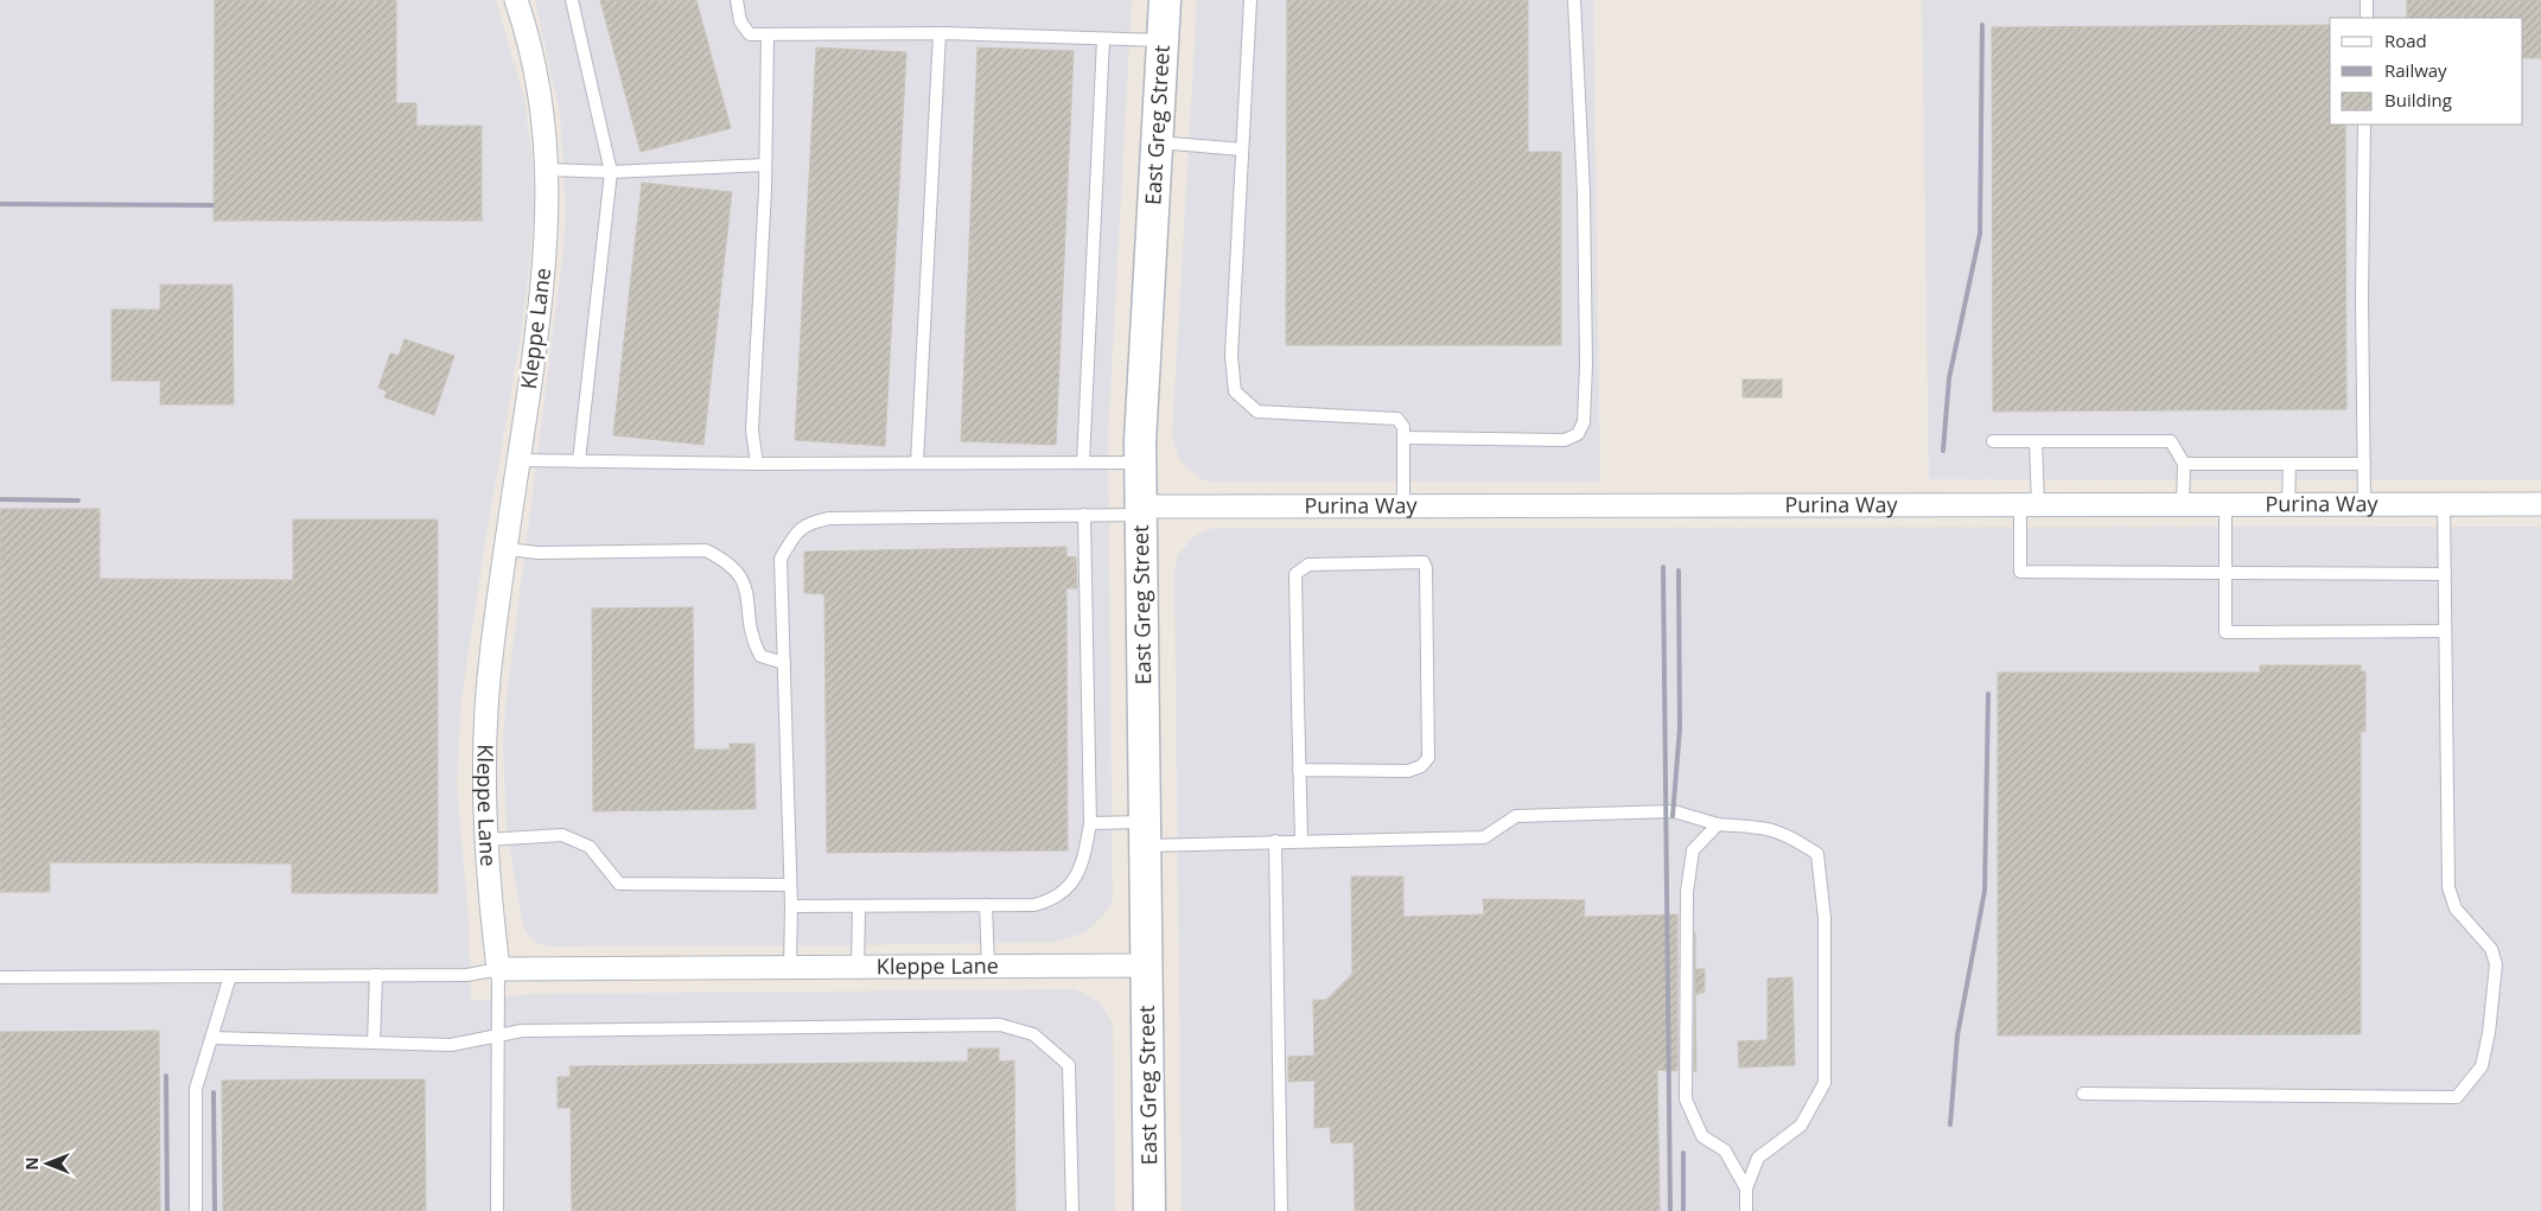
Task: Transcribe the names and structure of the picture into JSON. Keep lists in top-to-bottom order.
{
  "streets": {
    "main road": ["East Greg Street"],
    "street": ["Kleppe Lane", "Purina Way"]
  },
  "crossings": [
    ["East Greg Street", "Kleppe Lane"],
    ["East Greg Street", "Purina Way"]
  ],
  "legend": ["Road", "Railway", "Building"],
  "north": "left"
}
